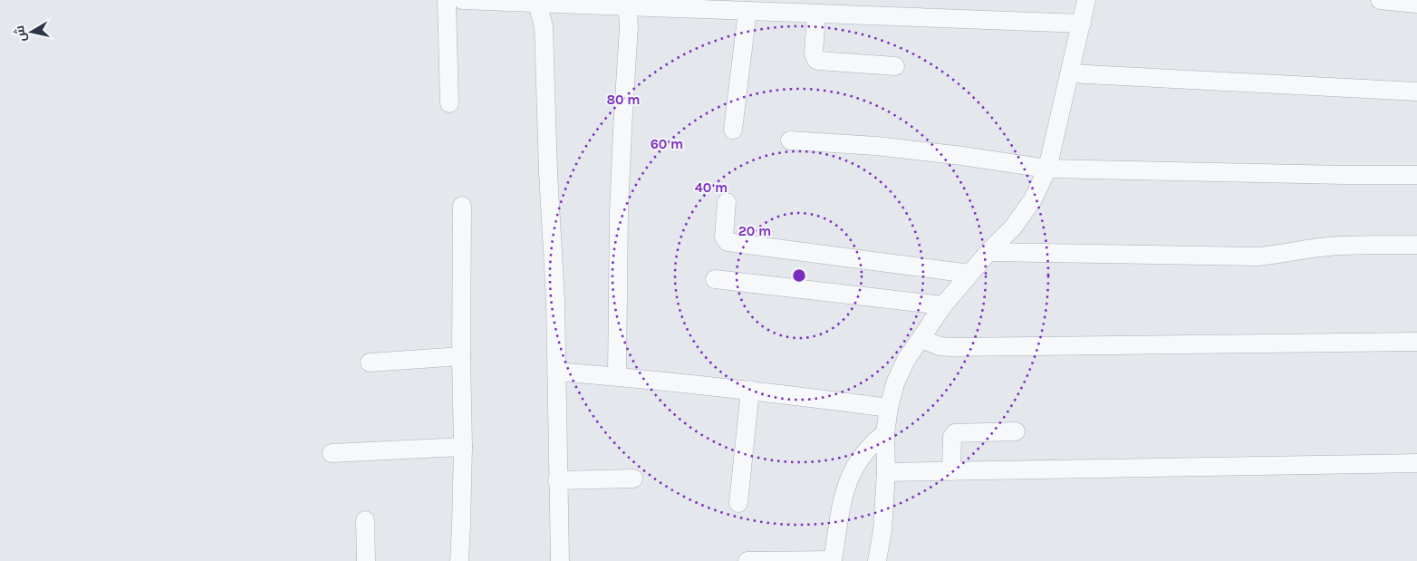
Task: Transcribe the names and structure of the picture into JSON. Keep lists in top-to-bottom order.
{
  "north": "left",
  "rings": [
    "80 m",
    "60 m",
    "40 m",
    "20 m"
  ]
}
